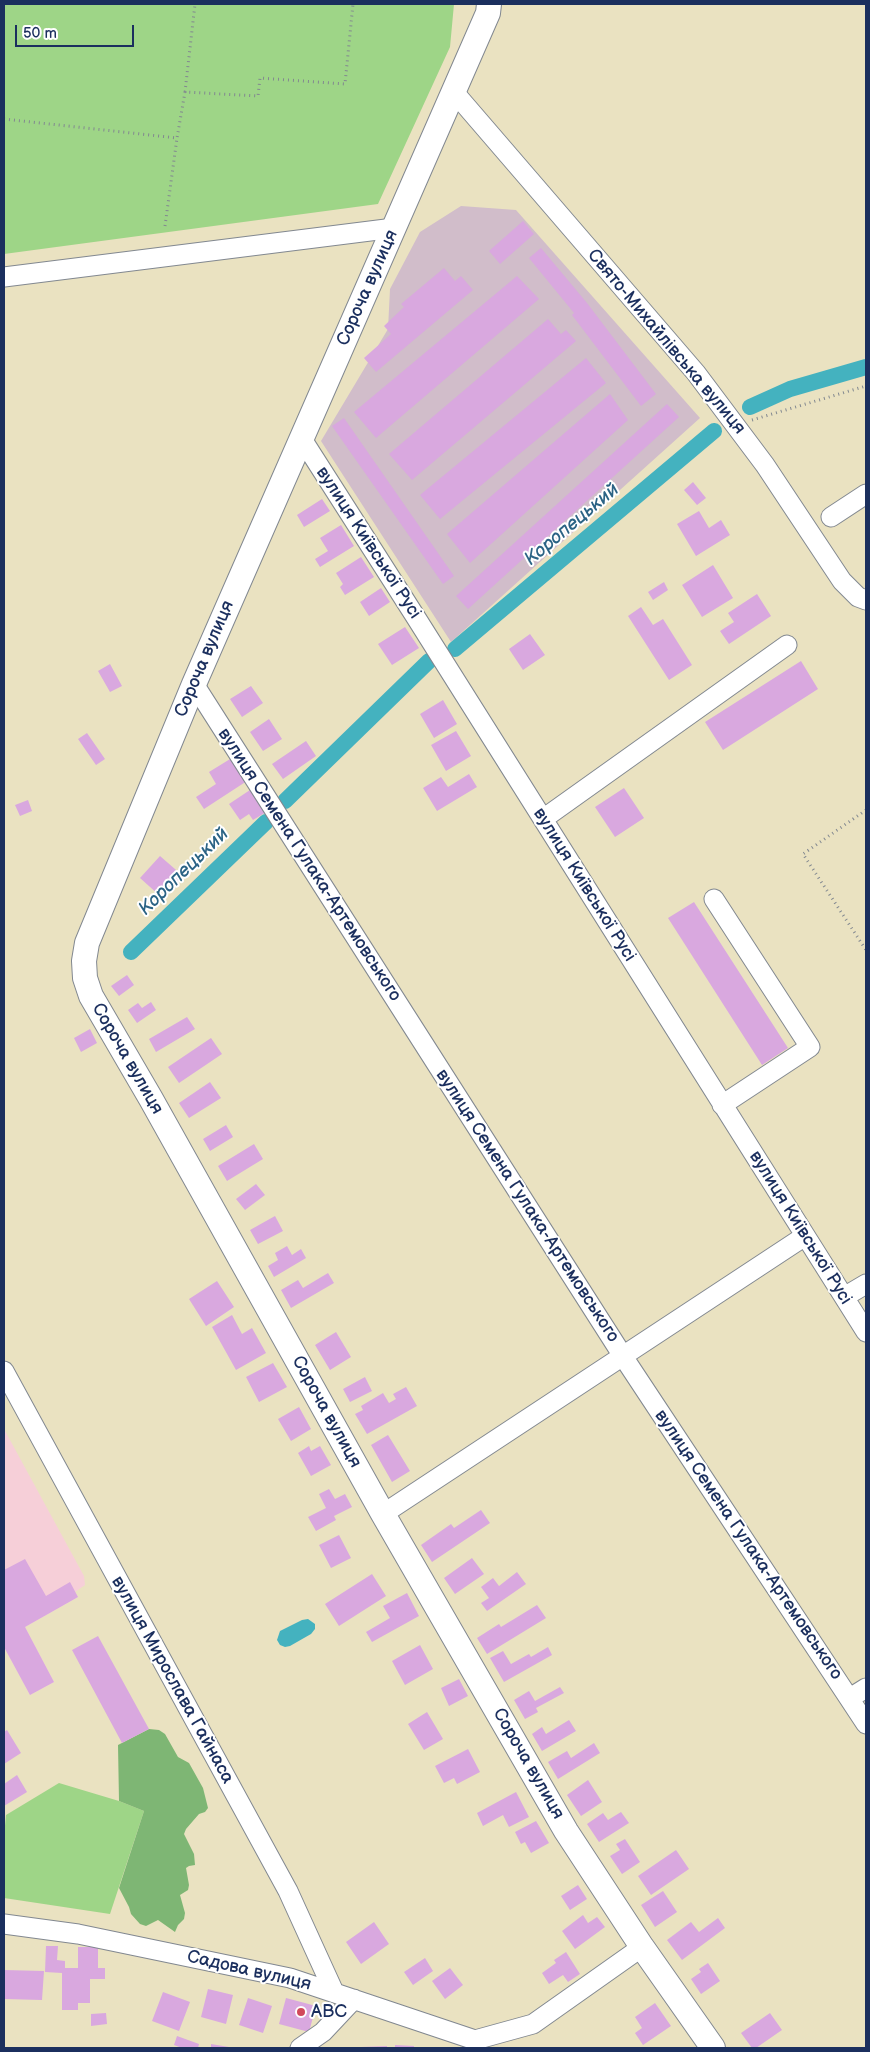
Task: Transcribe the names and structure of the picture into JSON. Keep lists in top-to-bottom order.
{
  "streets": {
    "main road": ["Сороча вулиця"],
    "street": [
      "Свято-Михайлівська вулиця",
      "вулиця Київської Русі",
      "вулиця Семена Гулака-Артемовського",
      "вулиця Мирослава Гайнаса",
      "Садова вулиця"
    ]
  },
  "crossings": [
    ["Сороча вулиця", "Свято-Михайлівська вулиця"],
    ["Сороча вулиця", "вулиця Київської Русі"],
    ["Сороча вулиця", "вулиця Семена Гулака-Артемовського"],
    ["Сороча вулиця", "Садова вулиця"],
    ["вулиця Мирослава Гайнаса", "Садова вулиця"]
  ],
  "water": ["Коропецький"],
  "places": ["ABC"],
  "scale_bar": "50 m"
}
